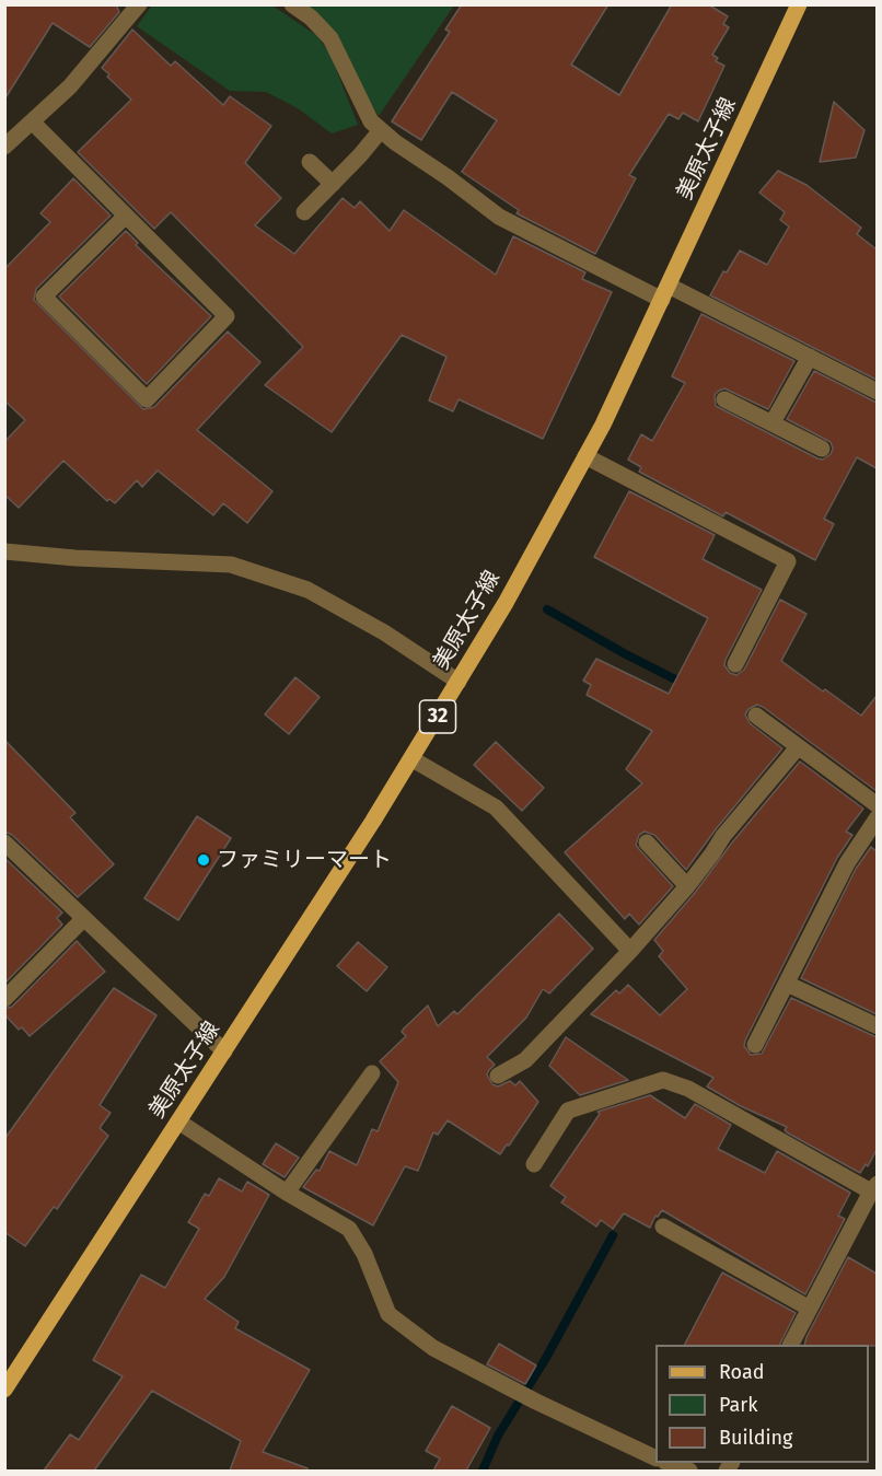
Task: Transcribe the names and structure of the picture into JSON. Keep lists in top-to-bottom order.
{
  "streets": {
    "main road": ["美原太子線", "32"]
  },
  "places": ["ファミリーマート"],
  "legend": ["Road", "Park", "Building"]
}
